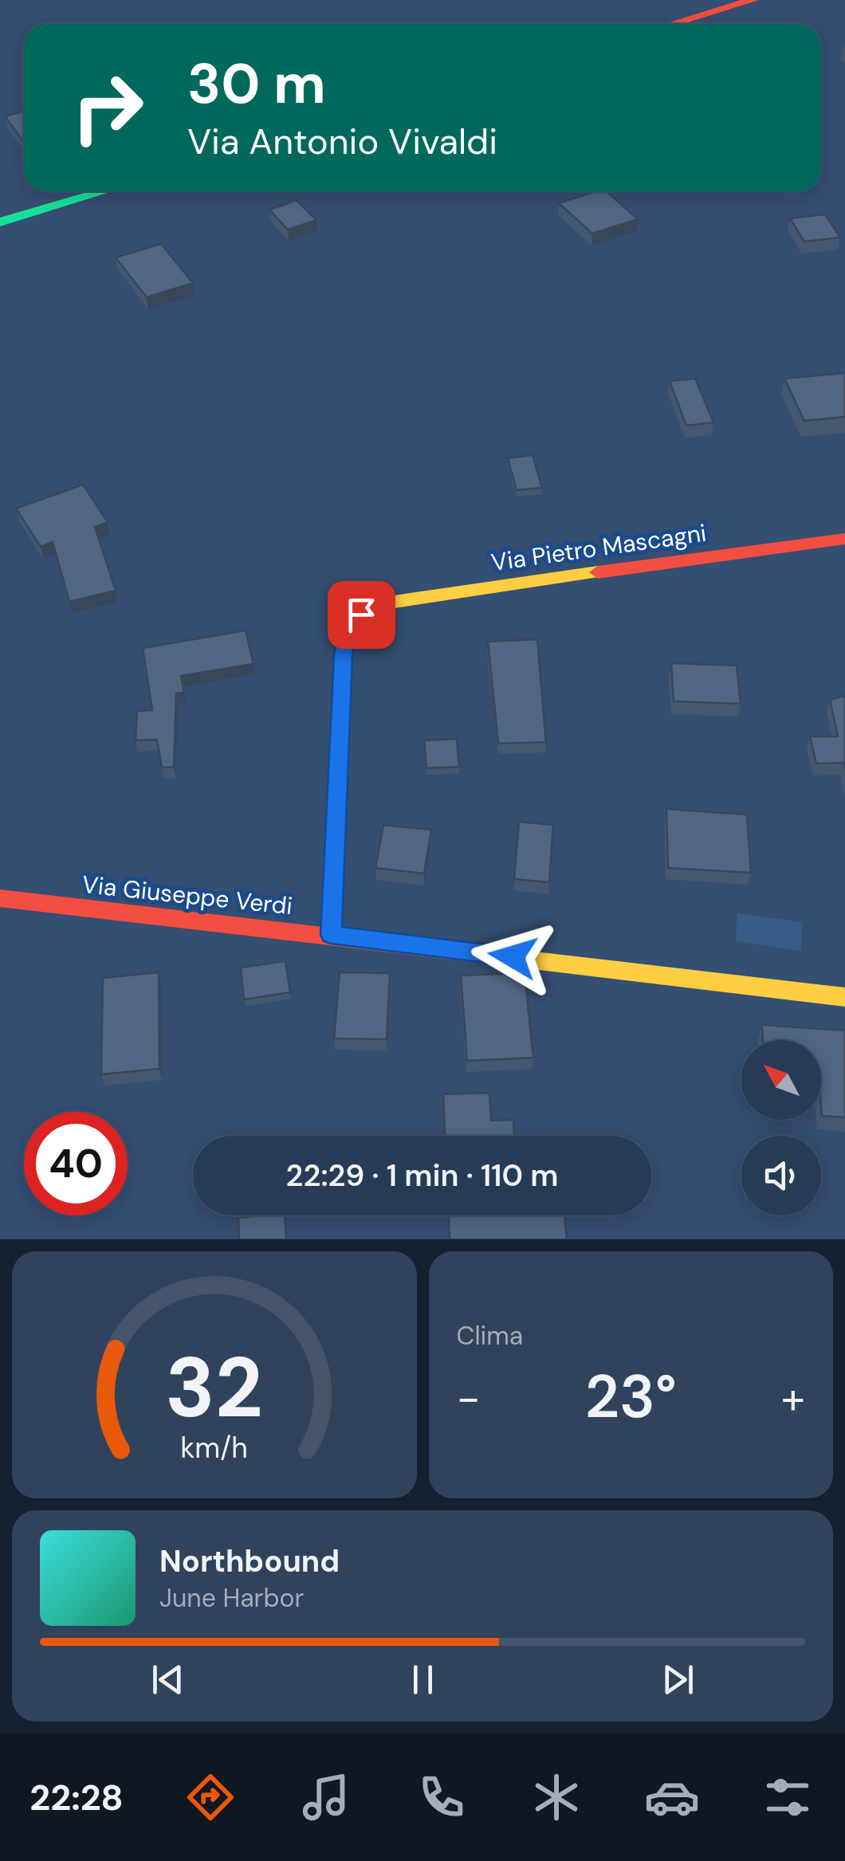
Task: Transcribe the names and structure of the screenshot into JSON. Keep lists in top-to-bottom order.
{
  "streets": {
    "street": ["Via Pietro Mascagni", "Via Giuseppe Verdi"]
  },
  "crossings": [
    ["Via Pietro Mascagni", "Via Giuseppe Verdi"]
  ],
  "north": "top left",
  "page": {
    "turn": ["30 m", "Via Antonio Vivaldi"],
    "limit": "40",
    "trip": "22:29 · 1 min · 110 m",
    "tile": "Clima",
    "heat": ["−", "23°", "+"],
    "song": ["Northbound", "June Harbor"],
    "tabs": "22:28",
    "gauge": ["32", "km/h"]
  }
}
